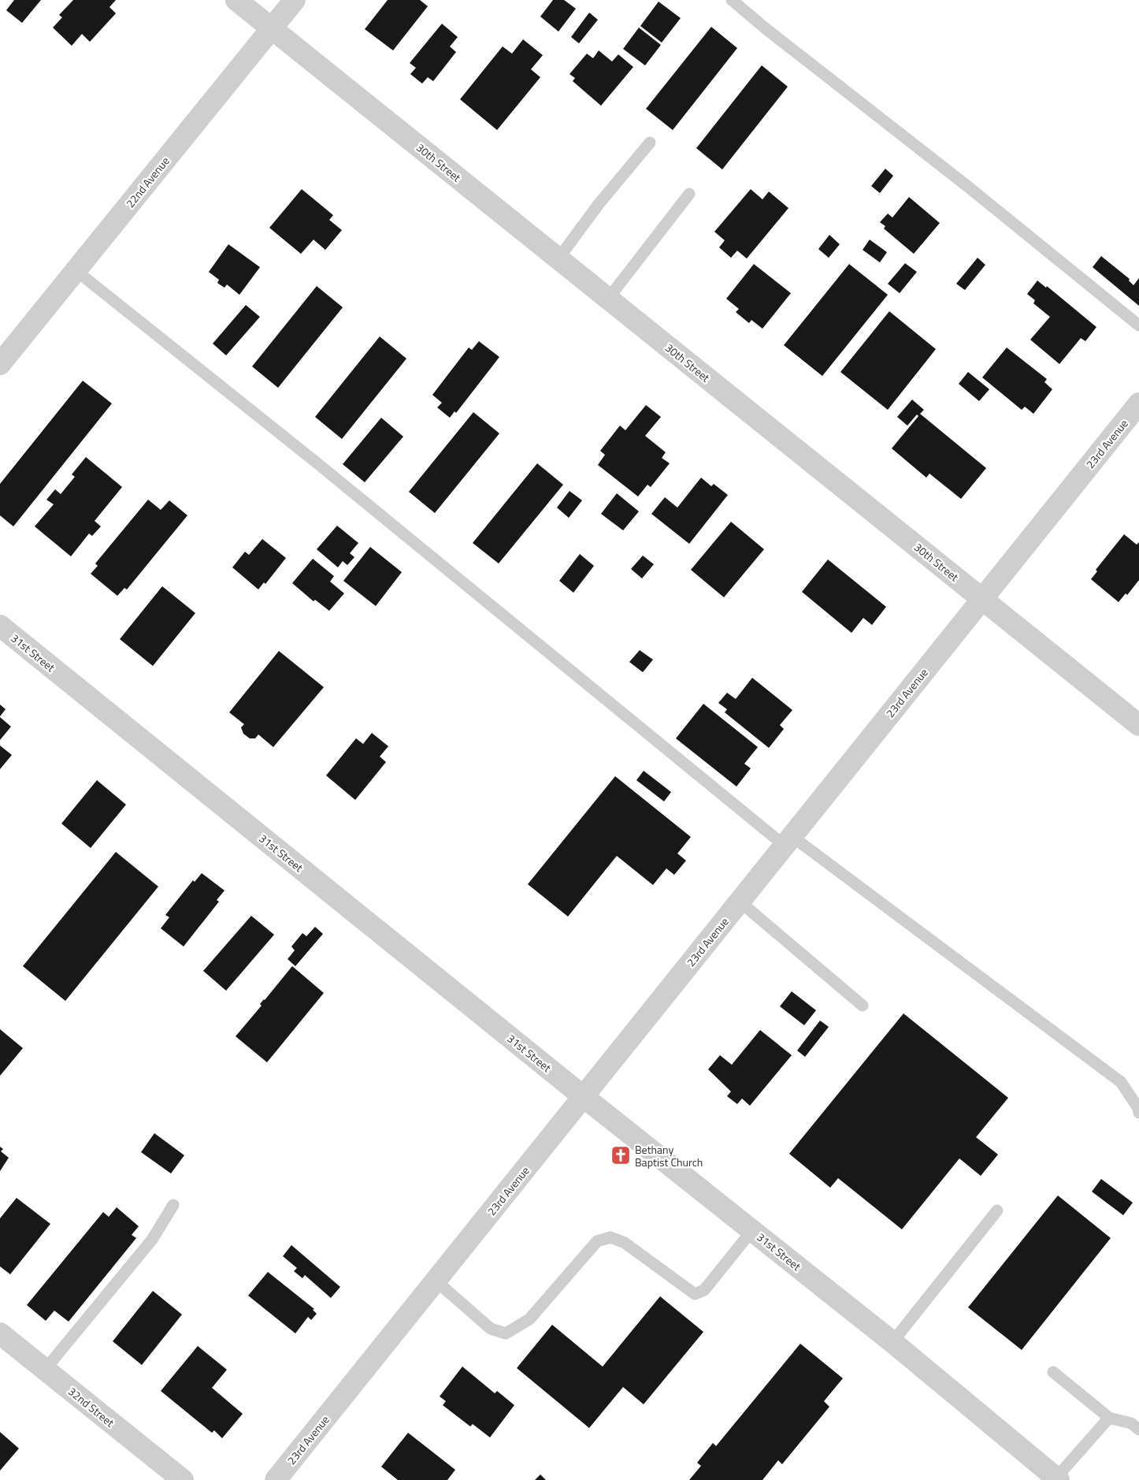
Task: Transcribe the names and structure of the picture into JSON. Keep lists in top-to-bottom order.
{
  "streets": {
    "street": [
      "30th Street",
      "22nd Avenue",
      "23rd Avenue",
      "31st Street",
      "32nd Street"
    ]
  },
  "crossings": [
    ["30th Street", "22nd Avenue"],
    ["30th Street", "23rd Avenue"],
    ["23rd Avenue", "31st Street"]
  ],
  "places": {
    "church": ["Bethany Baptist Church"]
  }
}
